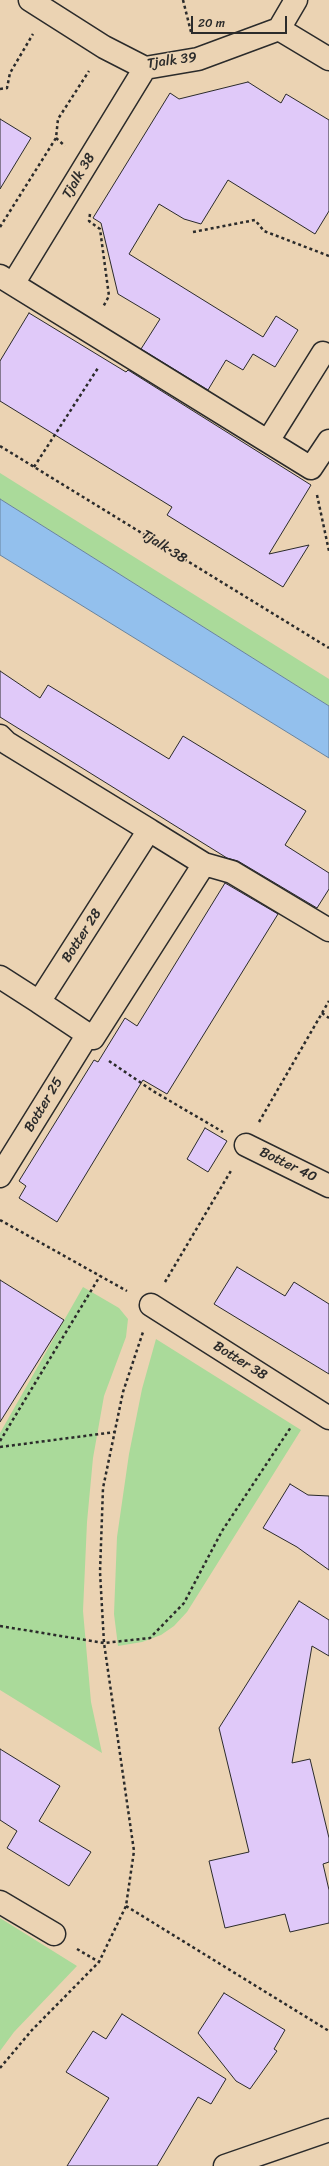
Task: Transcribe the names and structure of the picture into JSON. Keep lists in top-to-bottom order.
{
  "streets": {
    "street": [
      "Tjalk 39",
      "Tjalk 38",
      "Botter 28",
      "Botter 25",
      "Botter 40",
      "Botter 38"
    ]
  },
  "crossings": [
    ["Tjalk 39", "Tjalk 38"]
  ],
  "scale_bar": "20 m"
}
